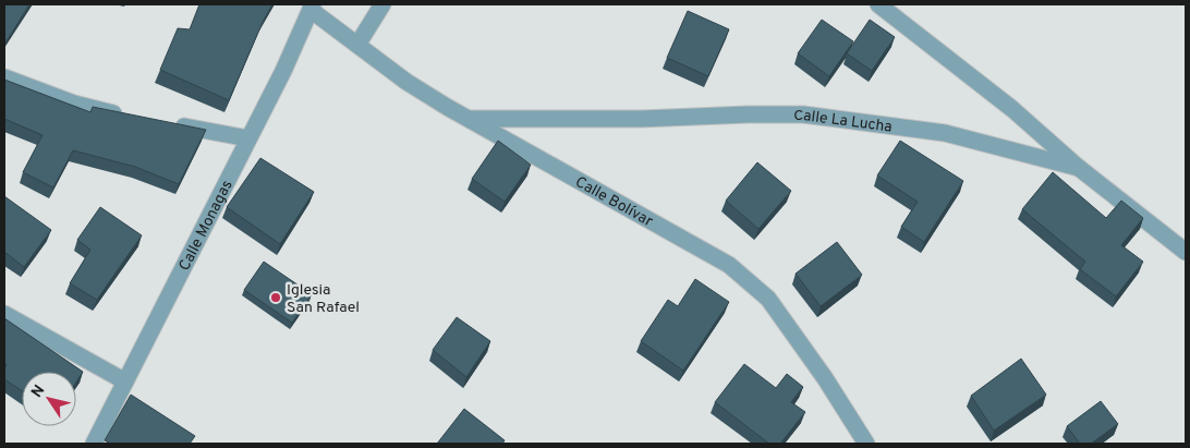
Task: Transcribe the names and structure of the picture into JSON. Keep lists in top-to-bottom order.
{
  "streets": {
    "street": ["Calle La Lucha", "Calle Bolívar", "Calle Monagas"]
  },
  "crossings": [
    ["Calle La Lucha", "Calle Bolívar"],
    ["Calle Bolívar", "Calle Monagas"]
  ],
  "places": ["Iglesia San Rafael"],
  "north": "top left"
}
